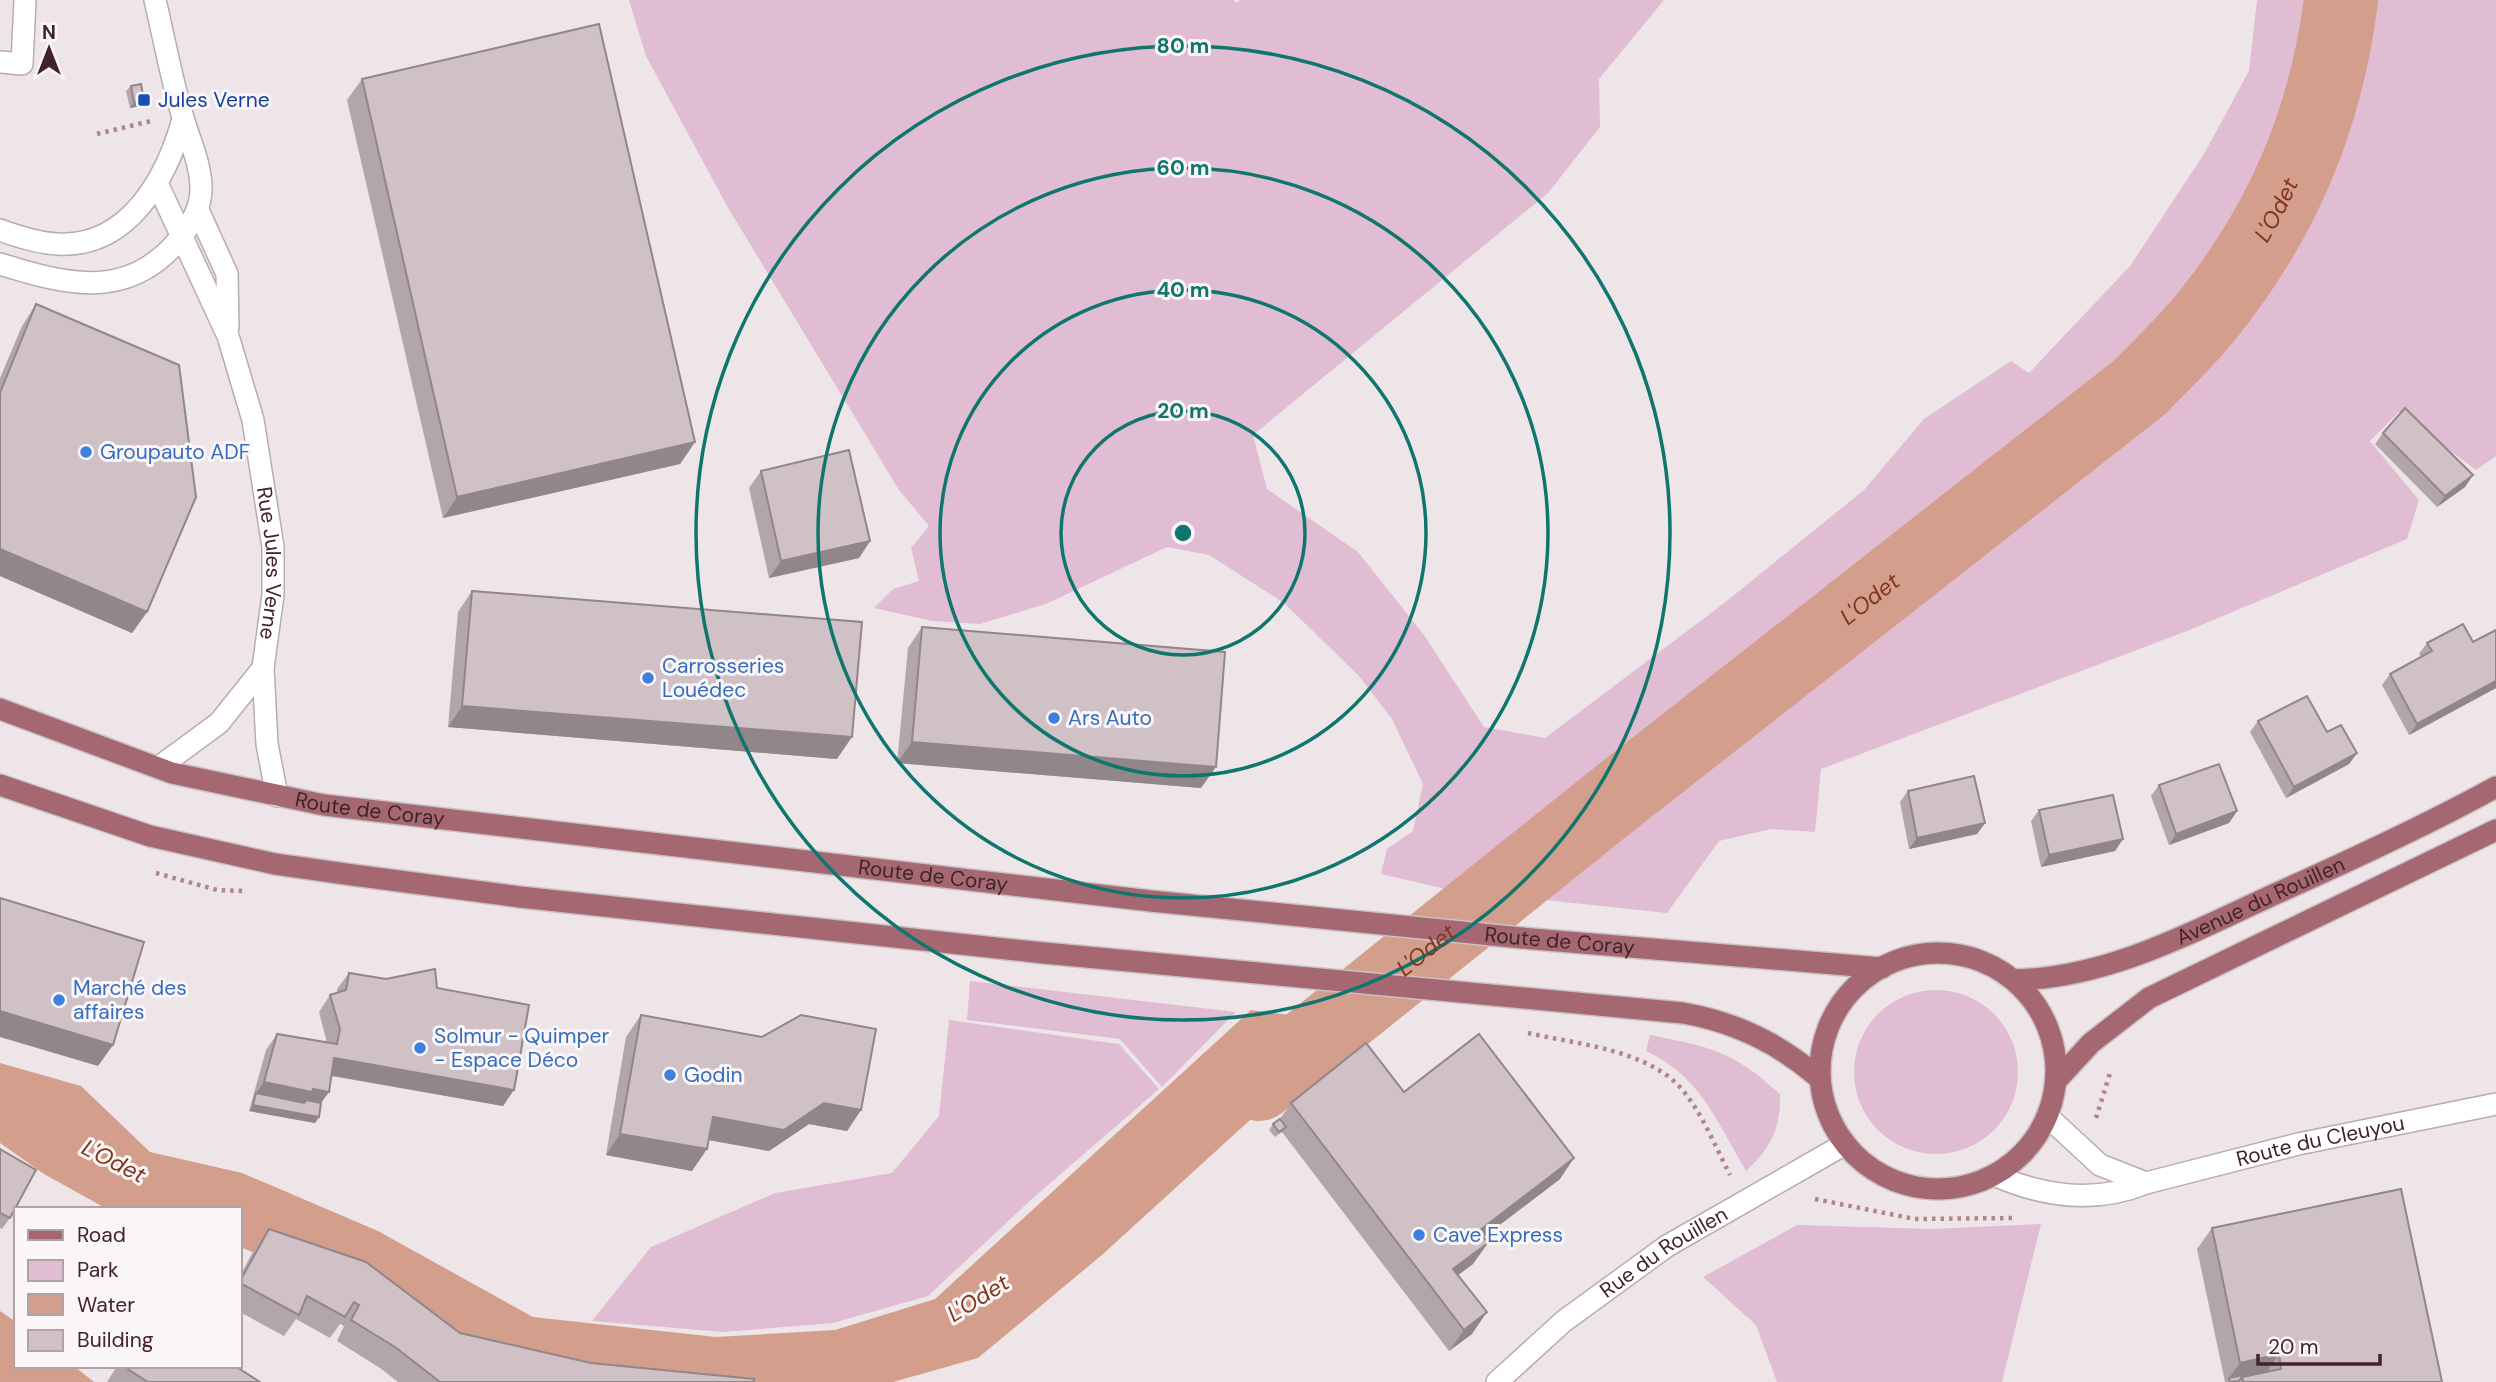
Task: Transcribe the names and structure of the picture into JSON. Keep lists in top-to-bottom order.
{
  "streets": {
    "main road": ["Route de Coray", "Avenue du Rouillen"],
    "street": ["Rue Jules Verne", "Route du Cleuyou", "Rue du Rouillen"]
  },
  "crossings": [
    ["Rue Jules Verne", "Route de Coray"],
    ["Route de Coray", "Avenue du Rouillen"],
    ["Route de Coray", "Route du Cleuyou"],
    ["Route de Coray", "Rue du Rouillen"],
    ["Avenue du Rouillen", "Route du Cleuyou"],
    ["Avenue du Rouillen", "Rue du Rouillen"],
    ["Route du Cleuyou", "Rue du Rouillen"]
  ],
  "water": ["L'Odet"],
  "places": {
    "transit": ["Jules Verne"],
    "other": [
      "Groupauto ADF",
      "Carrosseries Louédec",
      "Ars Auto",
      "Marché des affaires",
      "Solmur - Quimper - Espace Déco",
      "Godin",
      "Cave Express"
    ]
  },
  "legend": [
    "Road",
    "Park",
    "Water",
    "Building"
  ],
  "scale_bar": "20 m",
  "north": "top",
  "rings": [
    "80 m",
    "60 m",
    "40 m",
    "20 m"
  ]
}
